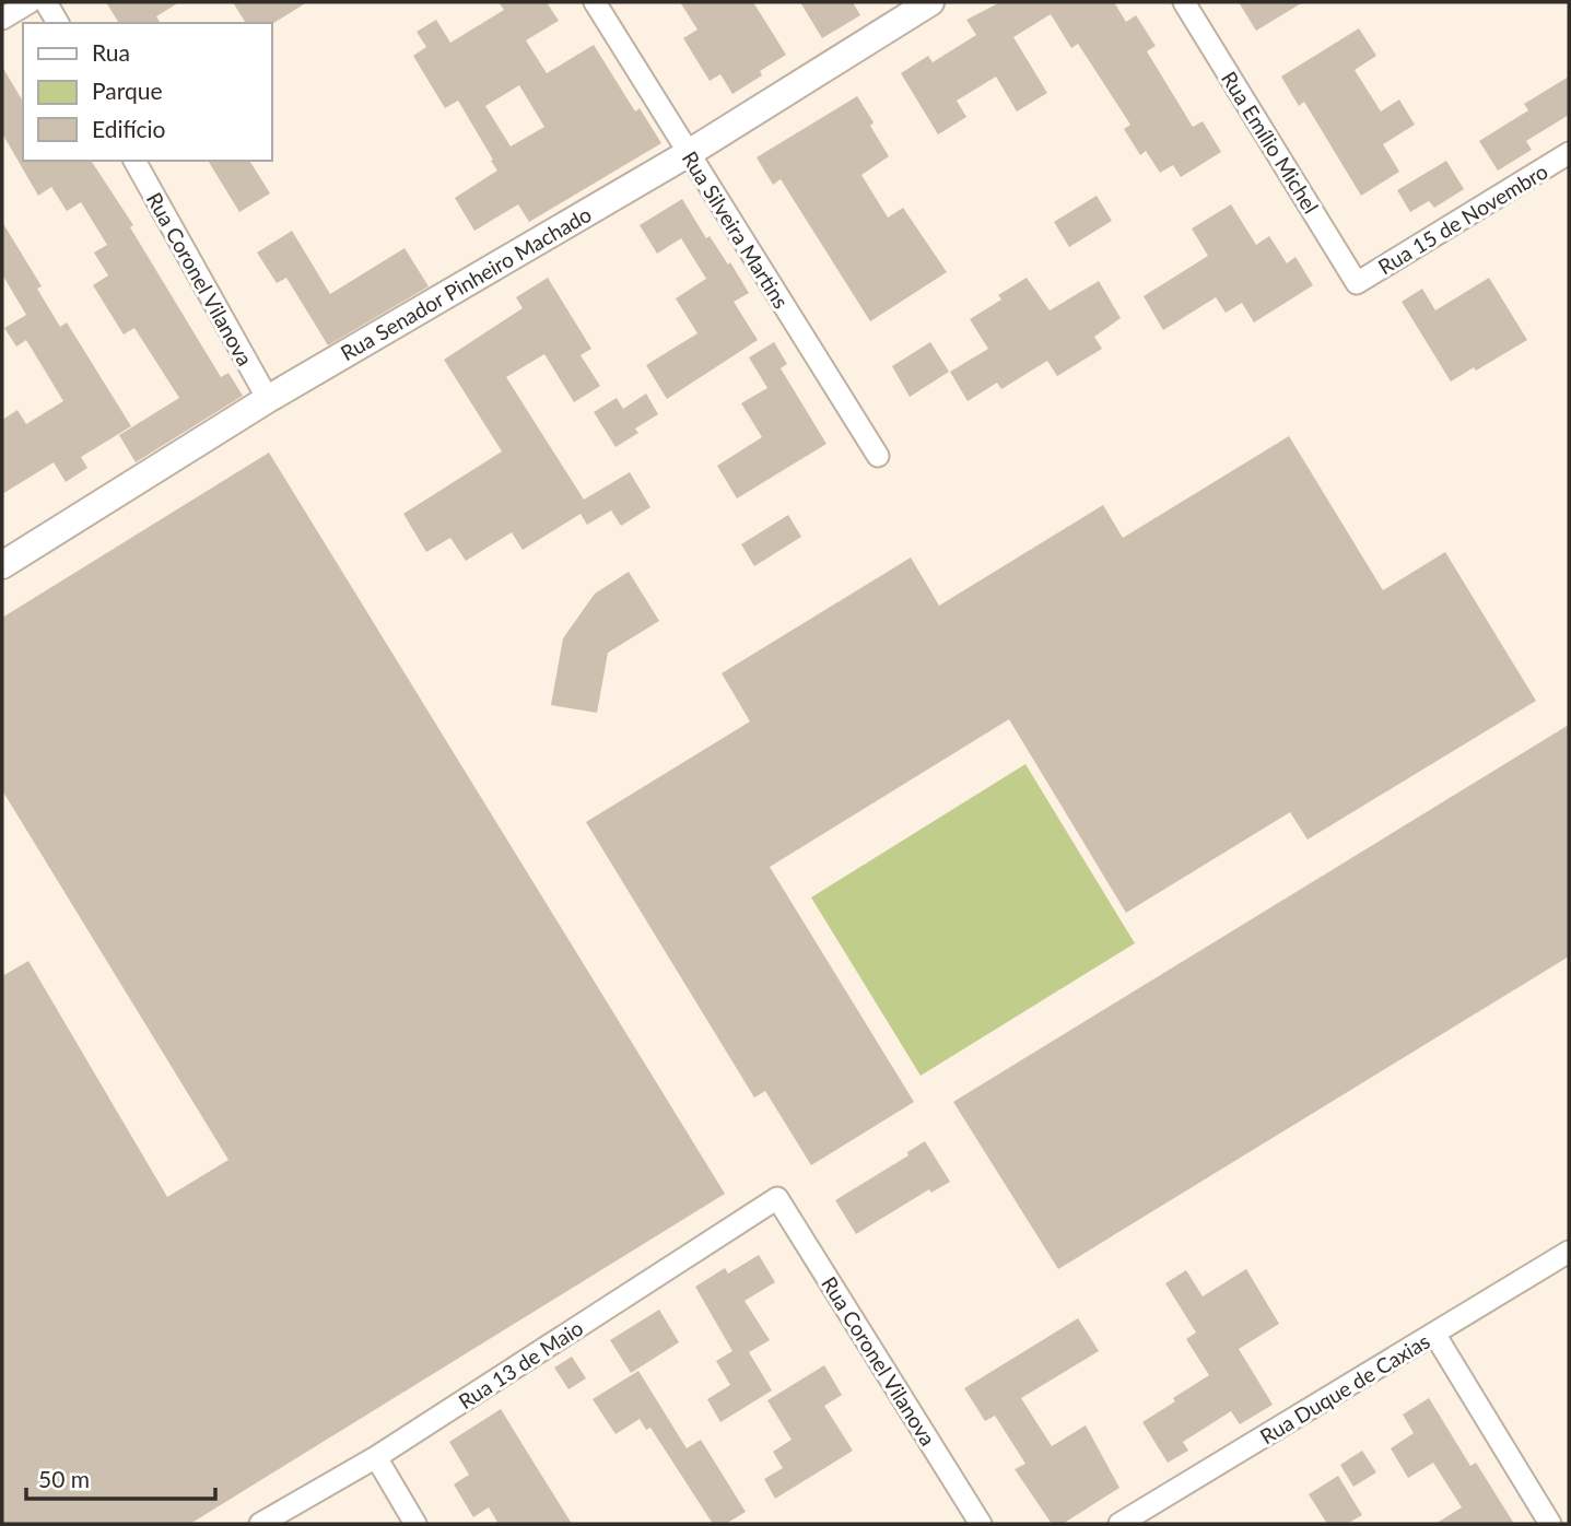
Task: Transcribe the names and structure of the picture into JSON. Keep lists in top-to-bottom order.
{
  "streets": {
    "street": [
      "Rua Emílio Michel",
      "Rua 15 de Novembro",
      "Rua Silveira Martins",
      "Rua Coronel Vilanova",
      "Rua Senador Pinheiro Machado",
      "Rua 13 de Maio",
      "Rua Duque de Caxias"
    ]
  },
  "crossings": [
    ["Rua Emílio Michel", "Rua 15 de Novembro"],
    ["Rua Silveira Martins", "Rua Senador Pinheiro Machado"],
    ["Rua Coronel Vilanova", "Rua Senador Pinheiro Machado"],
    ["Rua Coronel Vilanova", "Rua 13 de Maio"]
  ],
  "legend": ["Rua", "Parque", "Edifício"],
  "scale_bar": "50 m"
}
